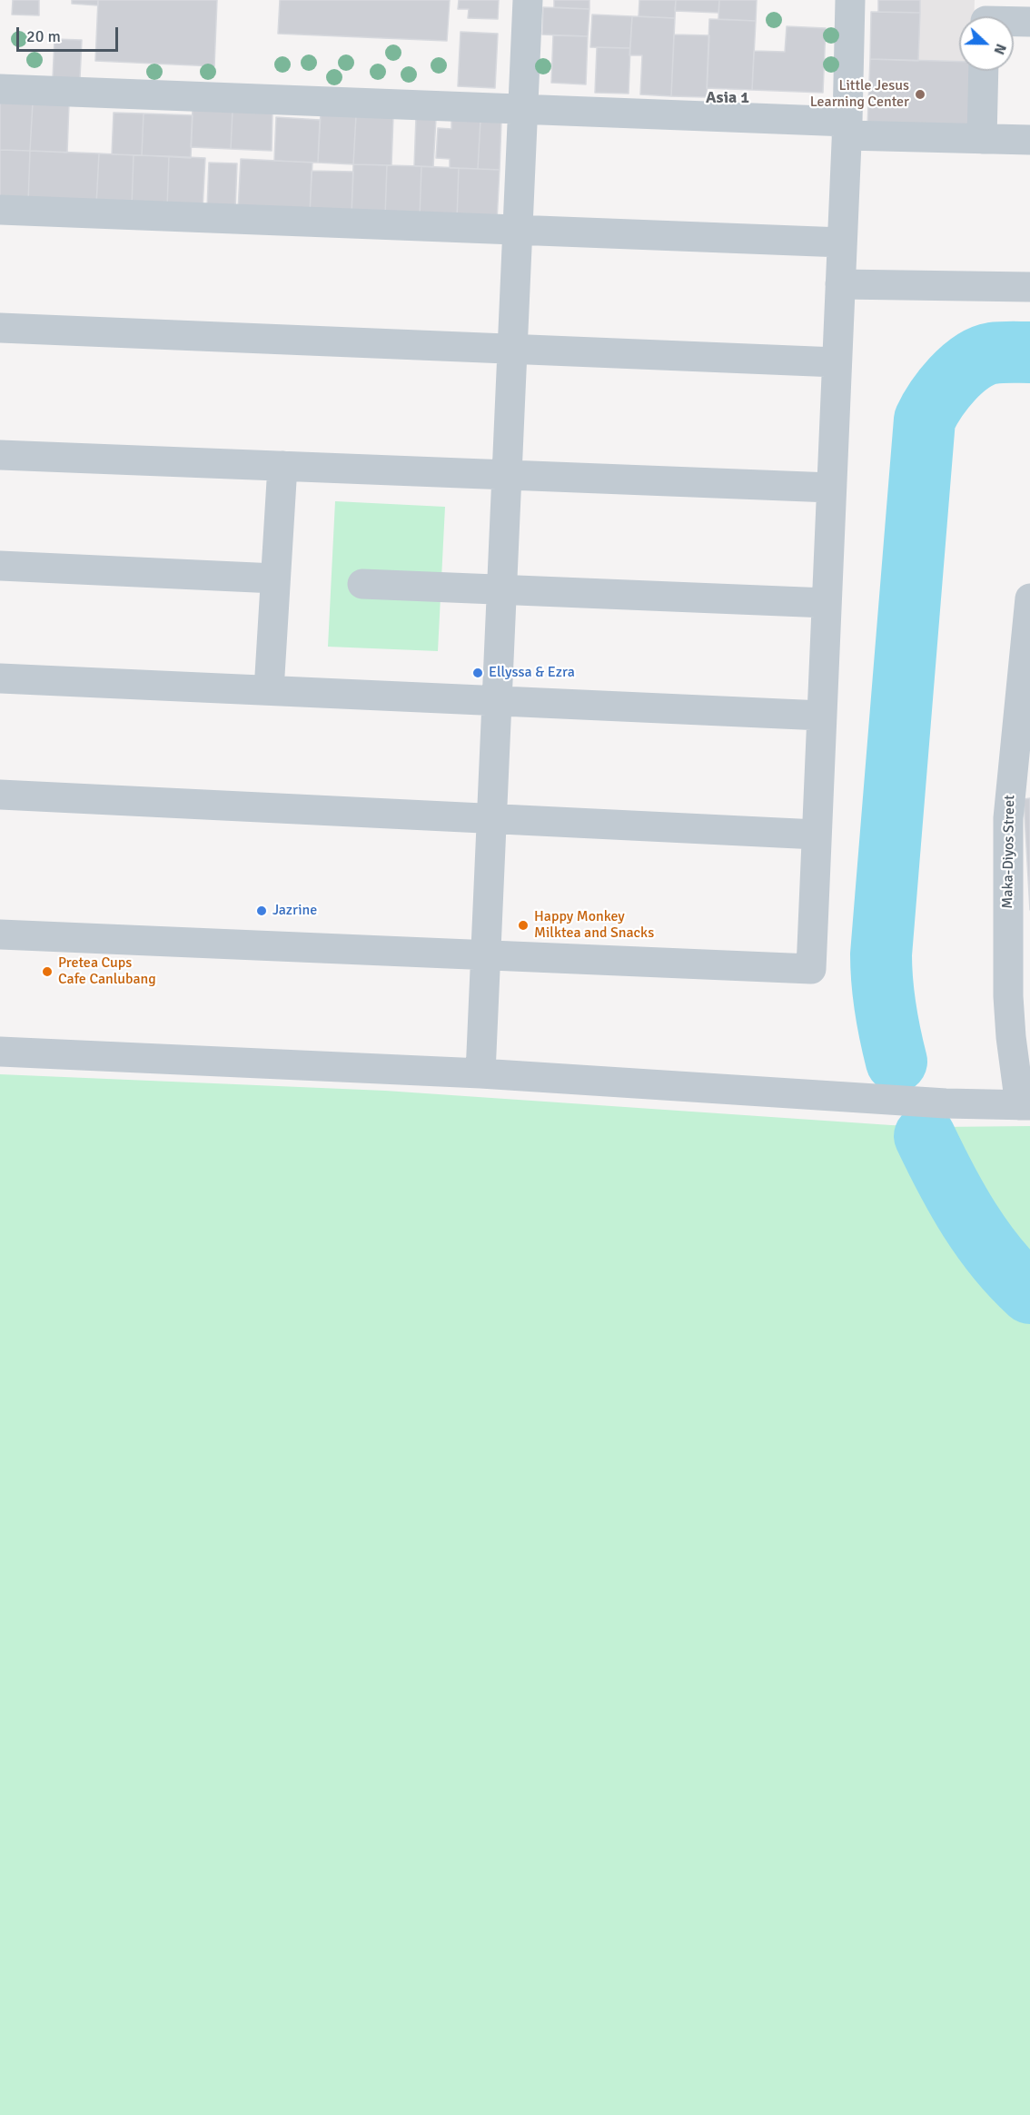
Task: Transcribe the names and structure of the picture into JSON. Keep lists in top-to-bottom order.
{
  "streets": {
    "street": ["Maka-Diyos Street"]
  },
  "districts": ["Asia 1"],
  "places": [
    "Little Jesus Learning Center",
    "Ellyssa & Ezra",
    "Jazrine",
    "Happy Monkey Milktea and Snacks",
    "Pretea Cups Cafe Canlubang"
  ],
  "scale_bar": "20 m",
  "north": "right"
}
